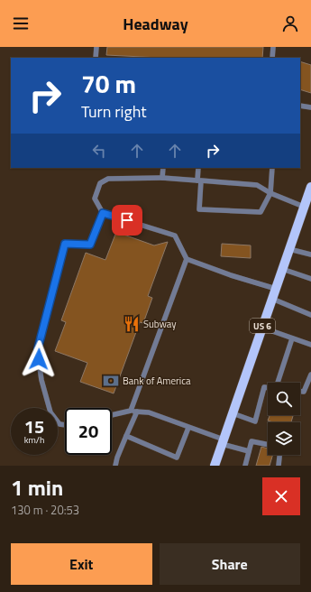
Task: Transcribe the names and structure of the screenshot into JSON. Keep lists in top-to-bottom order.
{
  "streets": {
    "main road": ["US 6"]
  },
  "places": {
    "restaurant": ["Subway"],
    "bank": ["Bank of America"]
  },
  "page": {
    "header": "Headway",
    "turn": ["70 m", "Turn right"],
    "speed": "15 km/h",
    "limit": "20",
    "heading": ["1 min", "130 m · 20:53"],
    "buttons": ["Exit", "Share"]
  }
}
